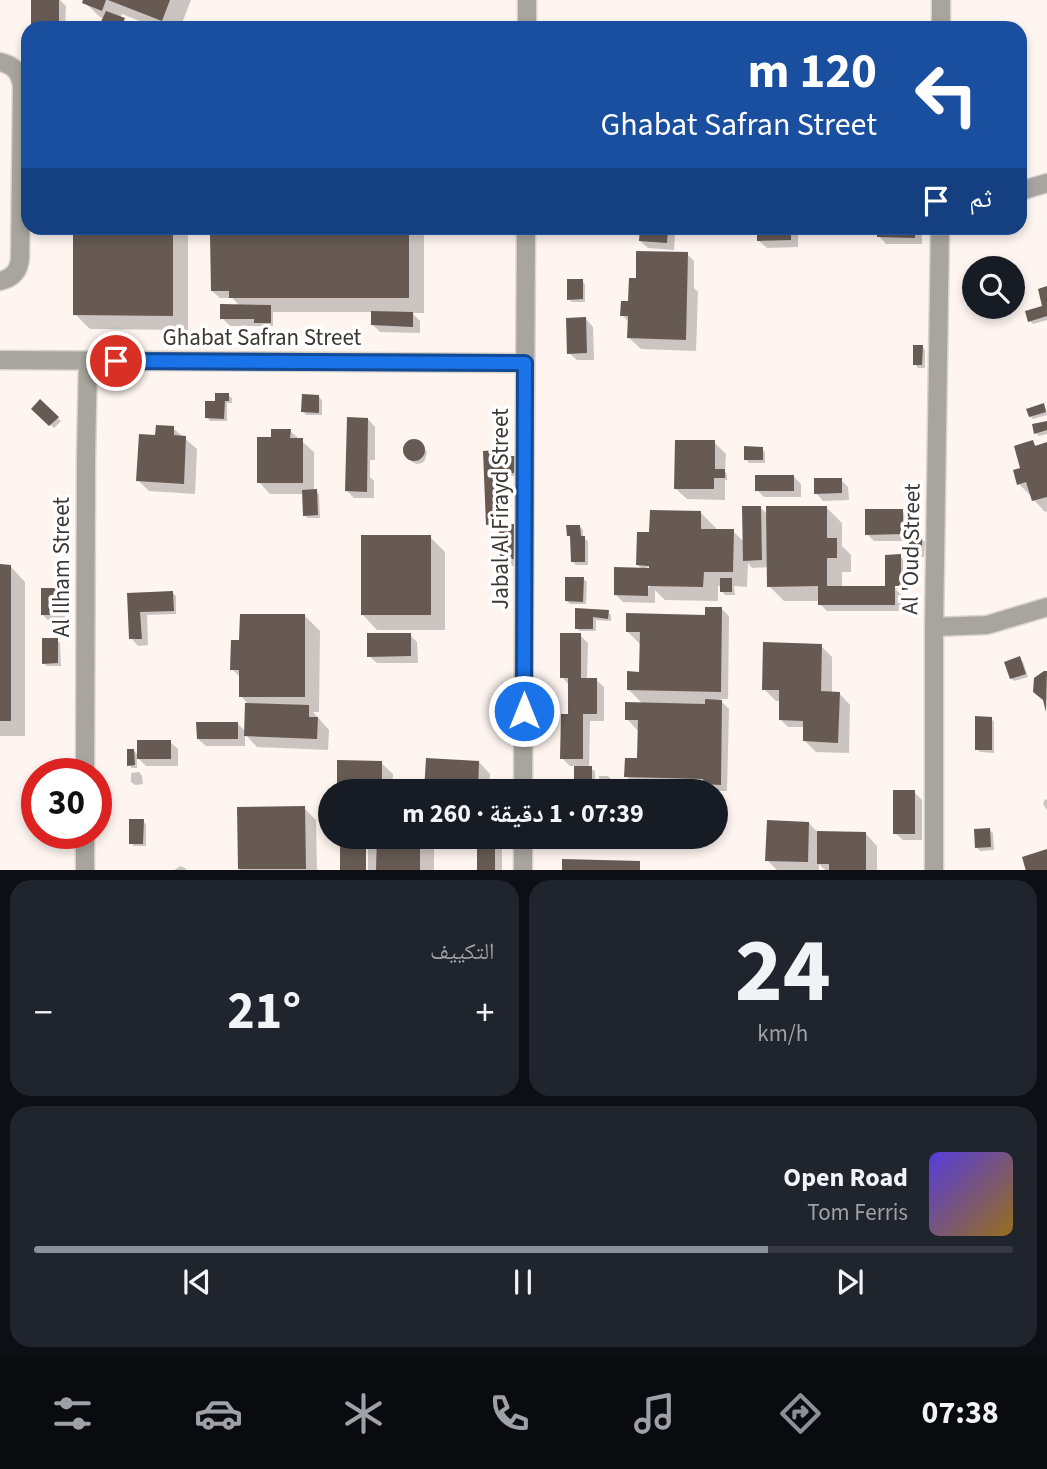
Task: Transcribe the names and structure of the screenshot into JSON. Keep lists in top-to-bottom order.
{
  "streets": {
    "street": [
      "Ghabat Safran Street",
      "Jabal Al Firayd Street",
      "Al 'Oud Street",
      "Al Ilham Street"
    ]
  },
  "crossings": [
    ["Ghabat Safran Street", "Jabal Al Firayd Street"],
    ["Ghabat Safran Street", "Al Ilham Street"]
  ],
  "page": {
    "turn": ["120 m", "Ghabat Safran Street"],
    "then": "ثم",
    "limit": "30",
    "trip": "07:39 · 1 دقيقة · 260 m",
    "tile": [
      ["24", "km/h"],
      "التكييف"
    ],
    "heat": ["−", "21°", "+"],
    "song": ["Open Road", "Tom Ferris"],
    "tabs": "07:38"
  }
}
